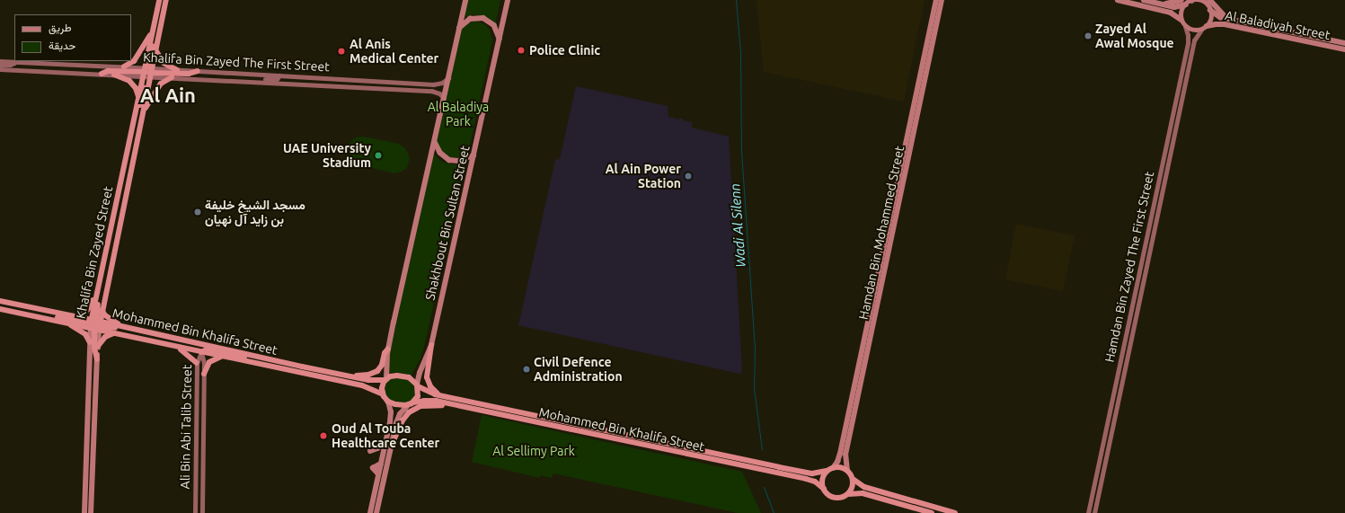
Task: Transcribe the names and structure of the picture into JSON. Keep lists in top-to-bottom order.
{
  "streets": {
    "highway": ["Khalifa Bin Zayed Street", "Mohammed Bin Khalifa Street"],
    "main road": [
      "Al Baladiyah Street",
      "Khalifa Bin Zayed The First Street",
      "Shakhbout Bin Sultan Street",
      "Hamdan Bin Mohammed Street",
      "Hamdan Bin Zayed The First Street",
      "Ali Bin Abi Talib Street"
    ]
  },
  "crossings": [
    ["Al Baladiyah Street", "Hamdan Bin Zayed The First Street"],
    ["Khalifa Bin Zayed The First Street", "Khalifa Bin Zayed Street"],
    ["Shakhbout Bin Sultan Street", "Mohammed Bin Khalifa Street"],
    ["Hamdan Bin Mohammed Street", "Mohammed Bin Khalifa Street"],
    ["Khalifa Bin Zayed Street", "Mohammed Bin Khalifa Street"],
    ["Mohammed Bin Khalifa Street", "Ali Bin Abi Talib Street"]
  ],
  "districts": ["Al Ain"],
  "water": ["Wadi Al Silenn"],
  "parks": ["Al Baladiya Park", "Al Sellimy Park"],
  "places": [
    "Zayed Al Awal Mosque",
    "Police Clinic",
    "Al Anis Medical Center",
    "UAE University Stadium",
    "Al Ain Power Station",
    "مسجد الشيخ خليفة بن زايد آل نهيان",
    "Civil Defence Administration",
    "Oud Al Touba Healthcare Center"
  ],
  "legend": ["طريق", "حديقة"]
}
